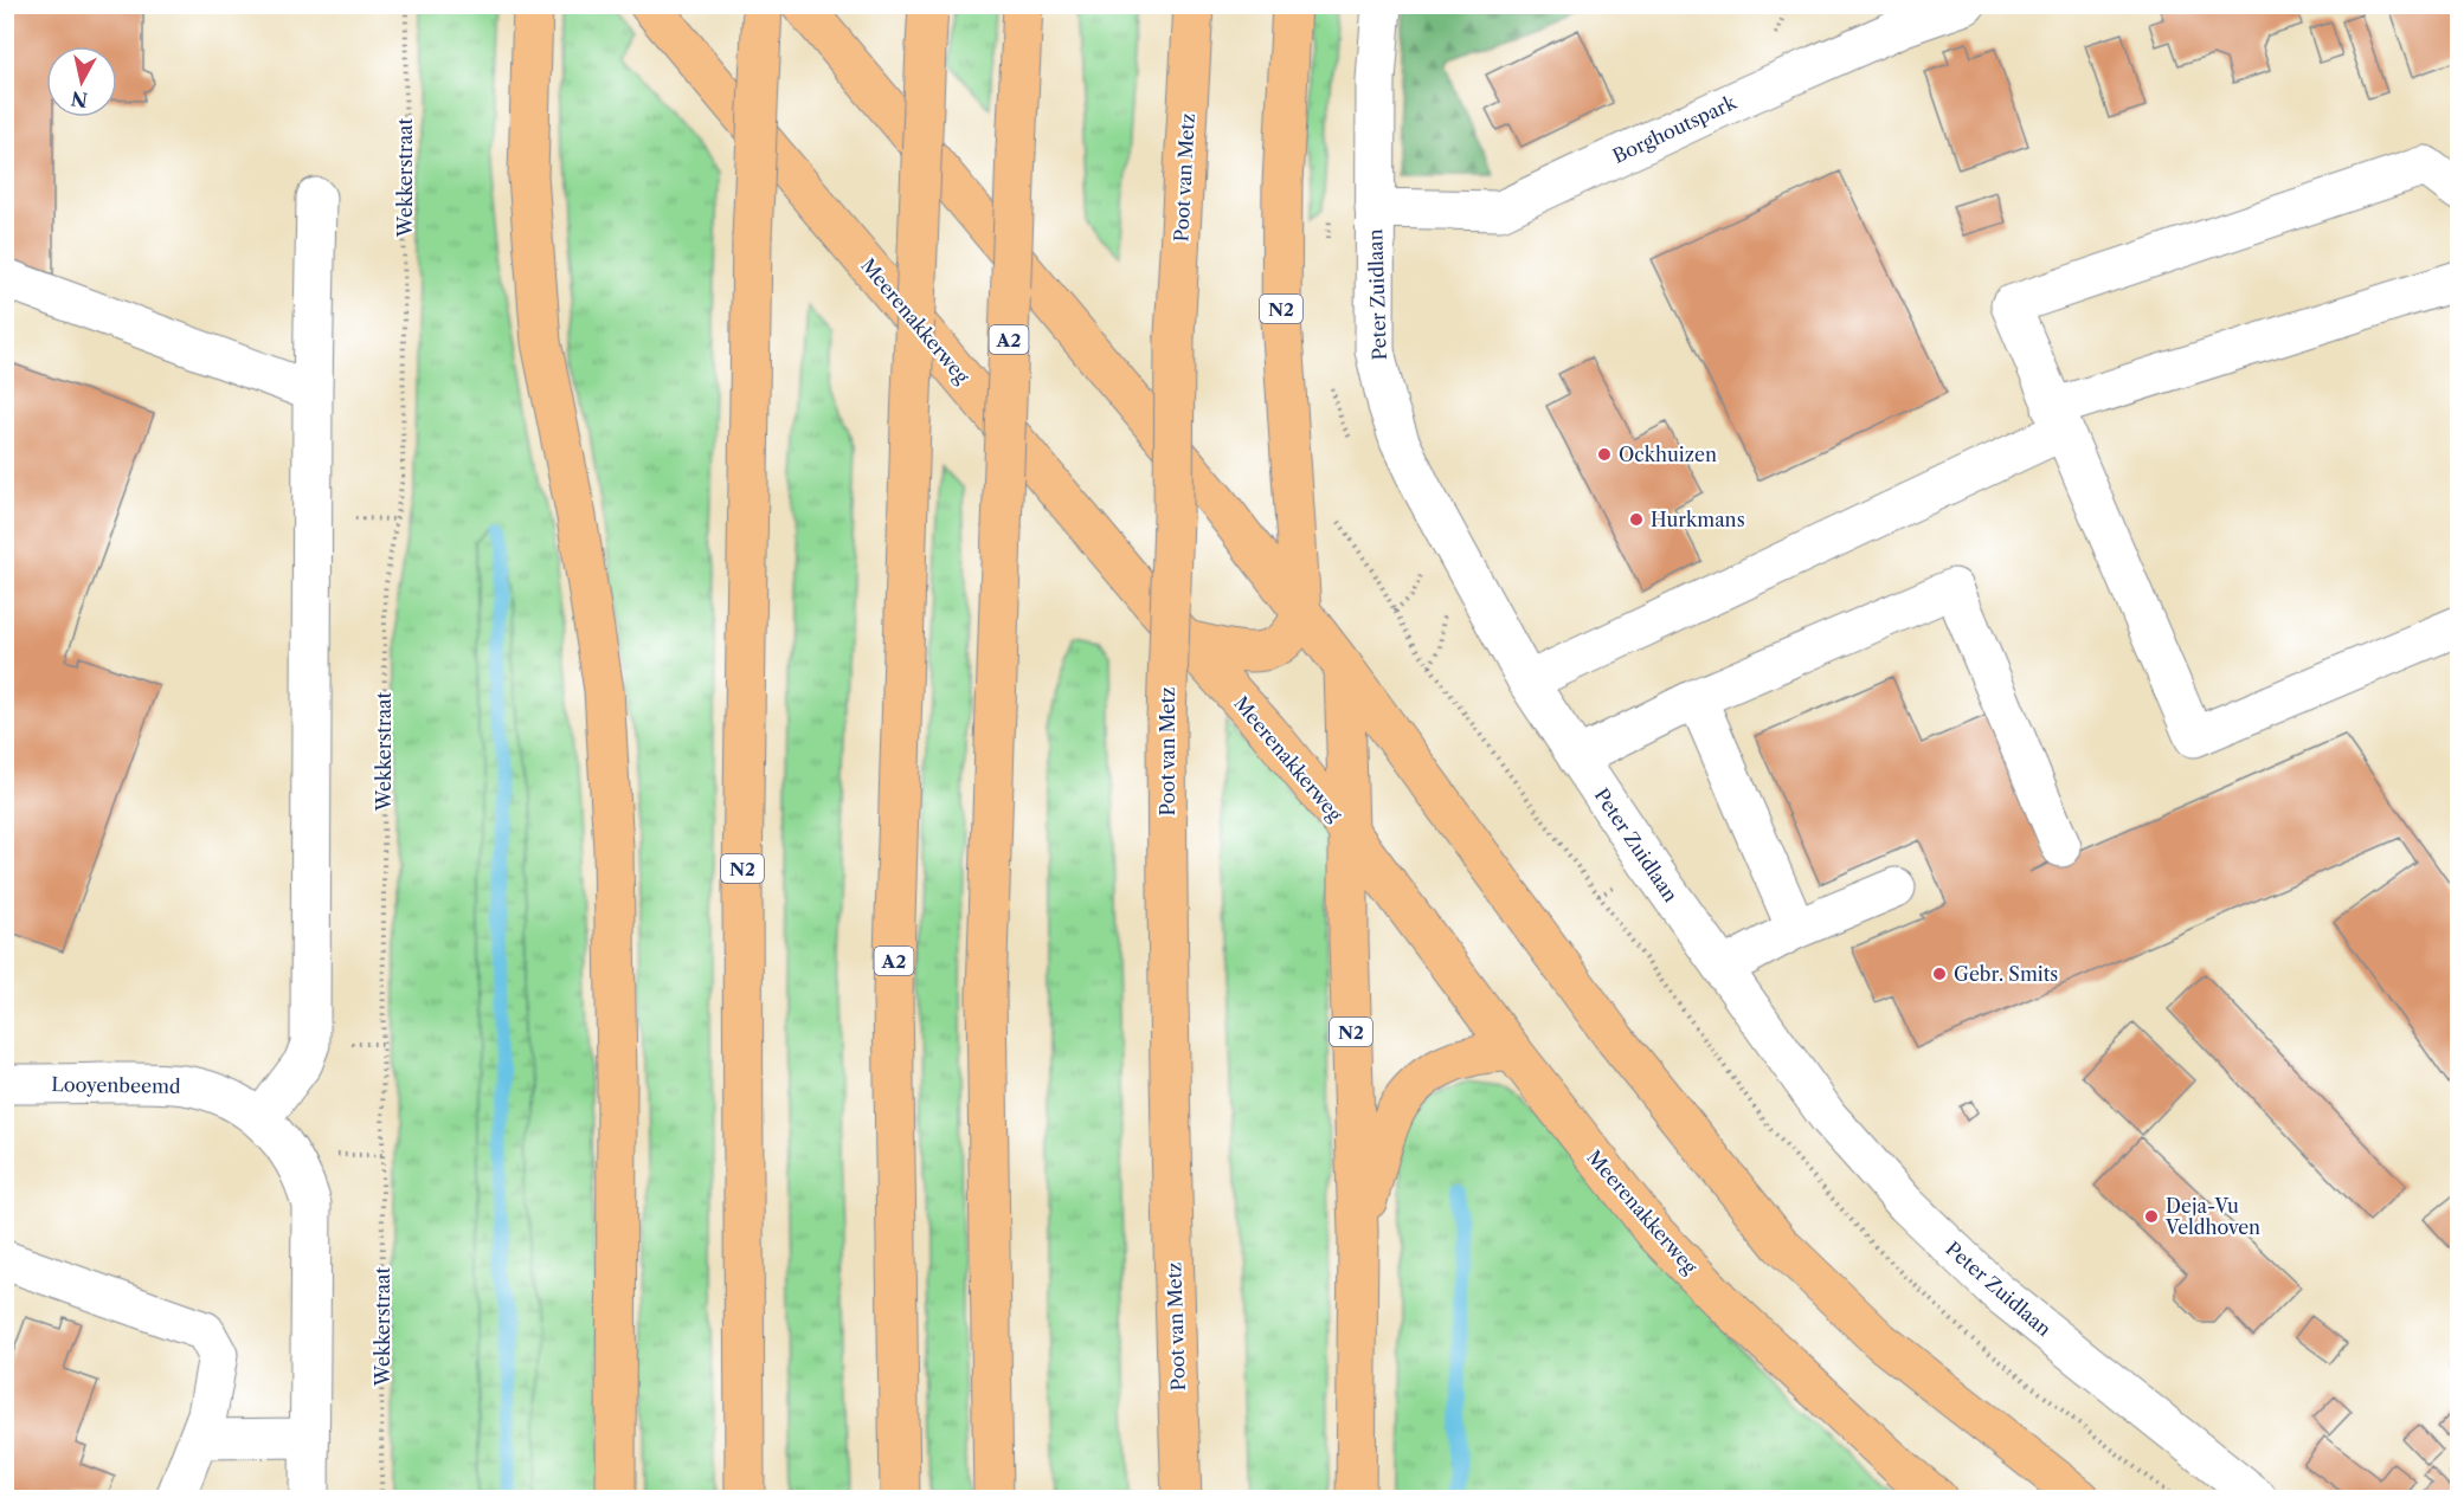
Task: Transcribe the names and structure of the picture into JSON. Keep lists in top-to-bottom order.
{
  "streets": {
    "main road": [
      "Poot van Metz",
      "N2",
      "Meerenakkerweg",
      "A2"
    ],
    "street": ["Borghoutspark", "Peter Zuidlaan", "Looyenbeemd"],
    "path": ["Wekkerstraat"]
  },
  "crossings": [
    ["Borghoutspark", "Peter Zuidlaan"],
    ["N2", "Meerenakkerweg"]
  ],
  "places": [
    "Ockhuizen",
    "Hurkmans",
    "Gebr. Smits",
    "Deja-Vu Veldhoven"
  ],
  "north": "bottom"
}
